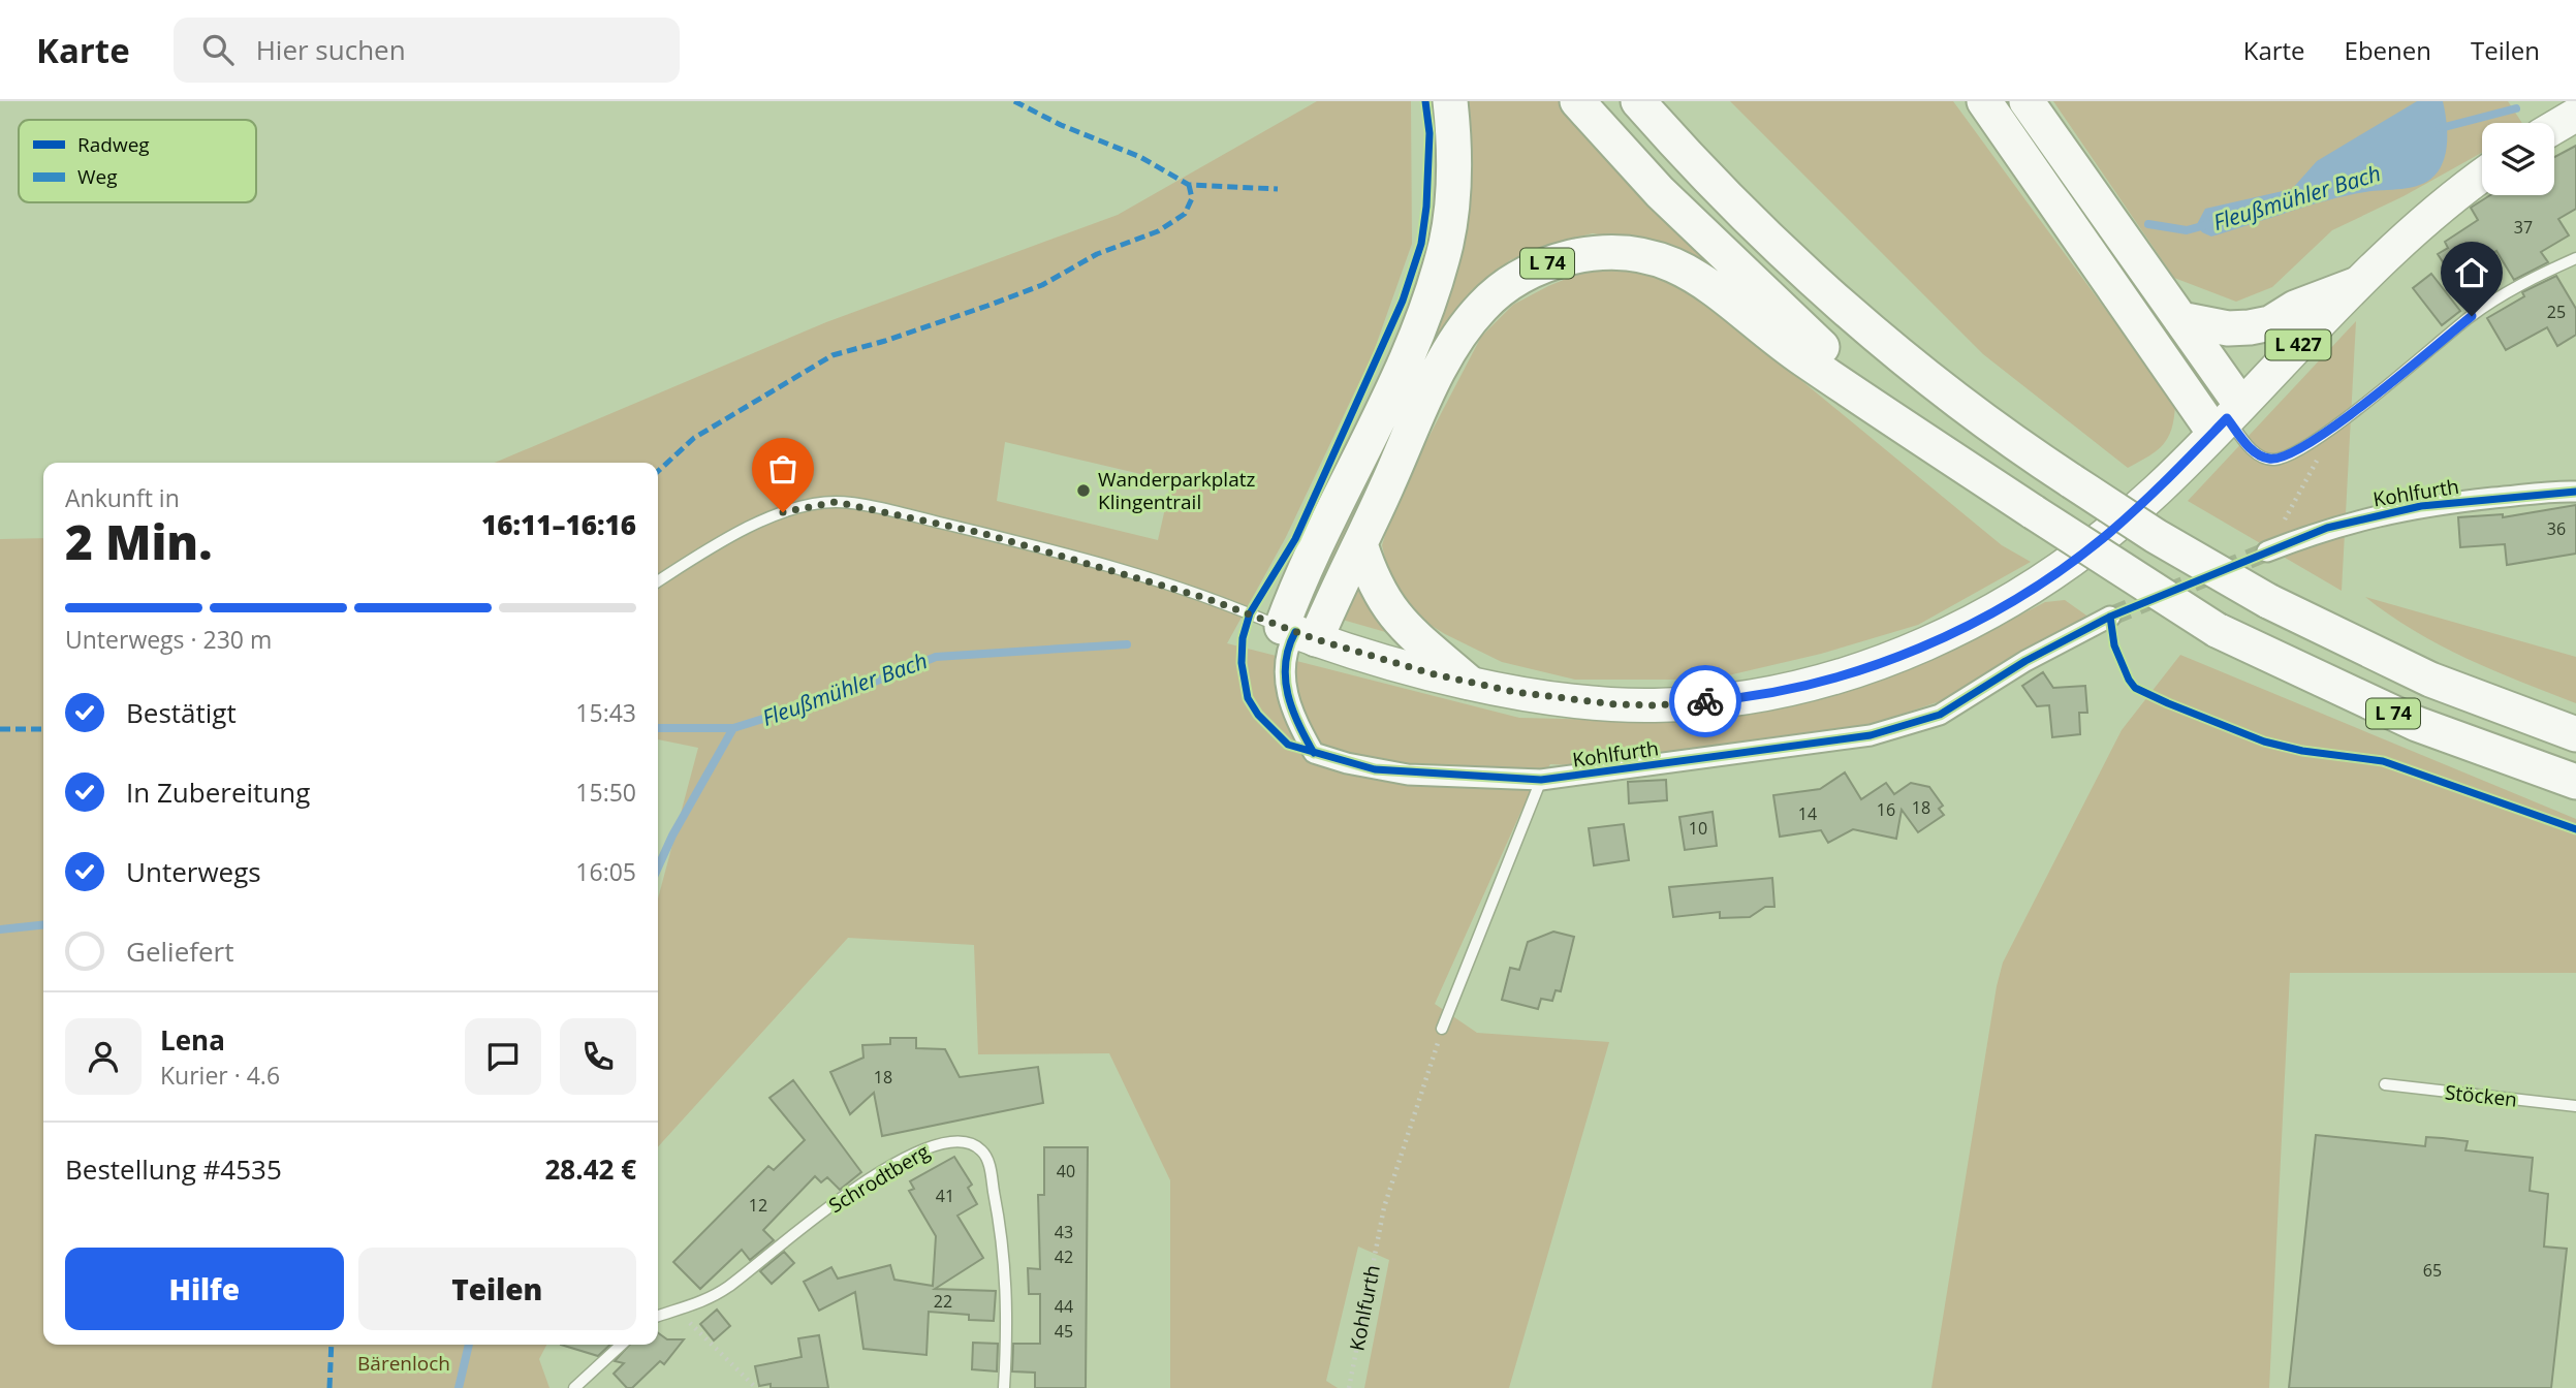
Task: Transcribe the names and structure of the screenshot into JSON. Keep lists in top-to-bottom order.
{
  "streets": {
    "highway": ["L 74"],
    "main road": ["L 427"],
    "street": ["Kohlfurth"],
    "lane": ["Stöcken", "Schrodtberg"]
  },
  "crossings": [
    ["L 74", "L 427"],
    ["L 74", "Kohlfurth"],
    ["L 427", "Kohlfurth"]
  ],
  "water": ["Fleußmühler Bach"],
  "parks": ["Bärenloch"],
  "places": ["Wanderparkplatz Klingentrail"],
  "house_numbers": [
    "37",
    "25",
    "36",
    "18",
    "16",
    "14",
    "10",
    "18",
    "40",
    "41",
    "12",
    "43",
    "42",
    "65",
    "22",
    "44",
    "45"
  ],
  "legend": ["Radweg", "Weg"],
  "page": {
    "header": "Karte",
    "search": "Hier suchen",
    "nav": ["Karte", "Ebenen", "Teilen"],
    "heading": ["2 Min.", "Ankunft in", "16:11–16:16"],
    "panel": [
      "Lena",
      "Kurier · 4.6",
      "Bestellung #4535",
      "28.42 €"
    ],
    "bar": "Unterwegs · 230 m",
    "list": [
      ["Bestätigt", "15:43"],
      ["In Zubereitung", "15:50"],
      ["Unterwegs", "16:05"],
      "Geliefert"
    ],
    "buttons": ["Hilfe", "Teilen"]
  }
}
